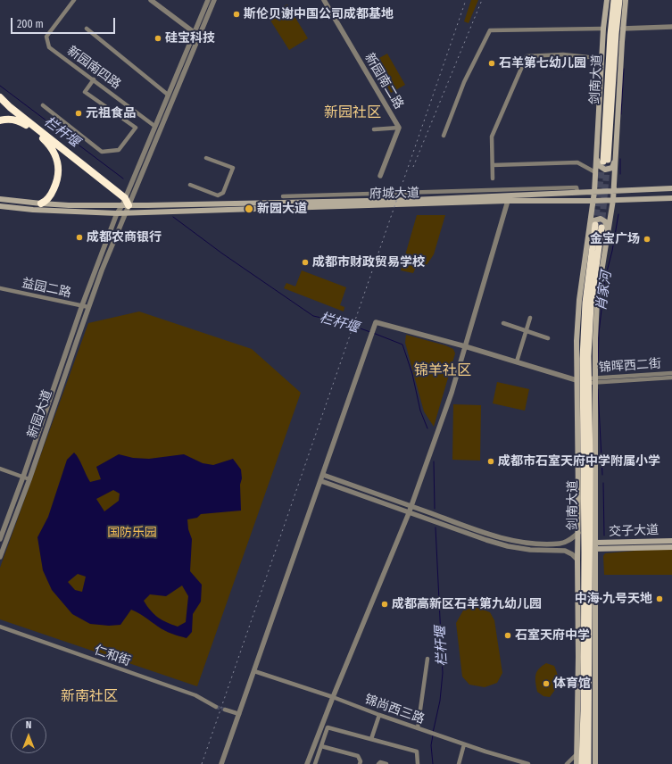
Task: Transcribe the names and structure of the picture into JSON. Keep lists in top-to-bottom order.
{
  "streets": {
    "highway": ["剑南大道"],
    "main road": ["府城大道", "交子大道"],
    "street": [
      "新园南四路",
      "新园南二路",
      "益园二路",
      "锦晖西二街",
      "新园大道",
      "仁和街",
      "锦尚西三路"
    ]
  },
  "crossings": [
    ["新园南四路", "新园大道"],
    ["剑南大道", "锦晖西二街"],
    ["府城大道", "新园大道"],
    ["益园二路", "新园大道"]
  ],
  "districts": ["新园社区", "锦羊社区", "新南社区"],
  "water": ["栏杆堰", "肖家河"],
  "parks": ["国防乐园"],
  "places": [
    "斯伦贝谢中国公司成都基地",
    "硅宝科技",
    "石羊第七幼儿园",
    "元祖食品",
    "新园大道",
    "成都农商银行",
    "金宝广场",
    "成都市财政贸易学校",
    "成都市石室天府中学附属小学",
    "中海·九号天地",
    "成都高新区石羊第九幼儿园",
    "石室天府中学",
    "体育馆"
  ],
  "scale_bar": "200 m",
  "north": "top"
}
